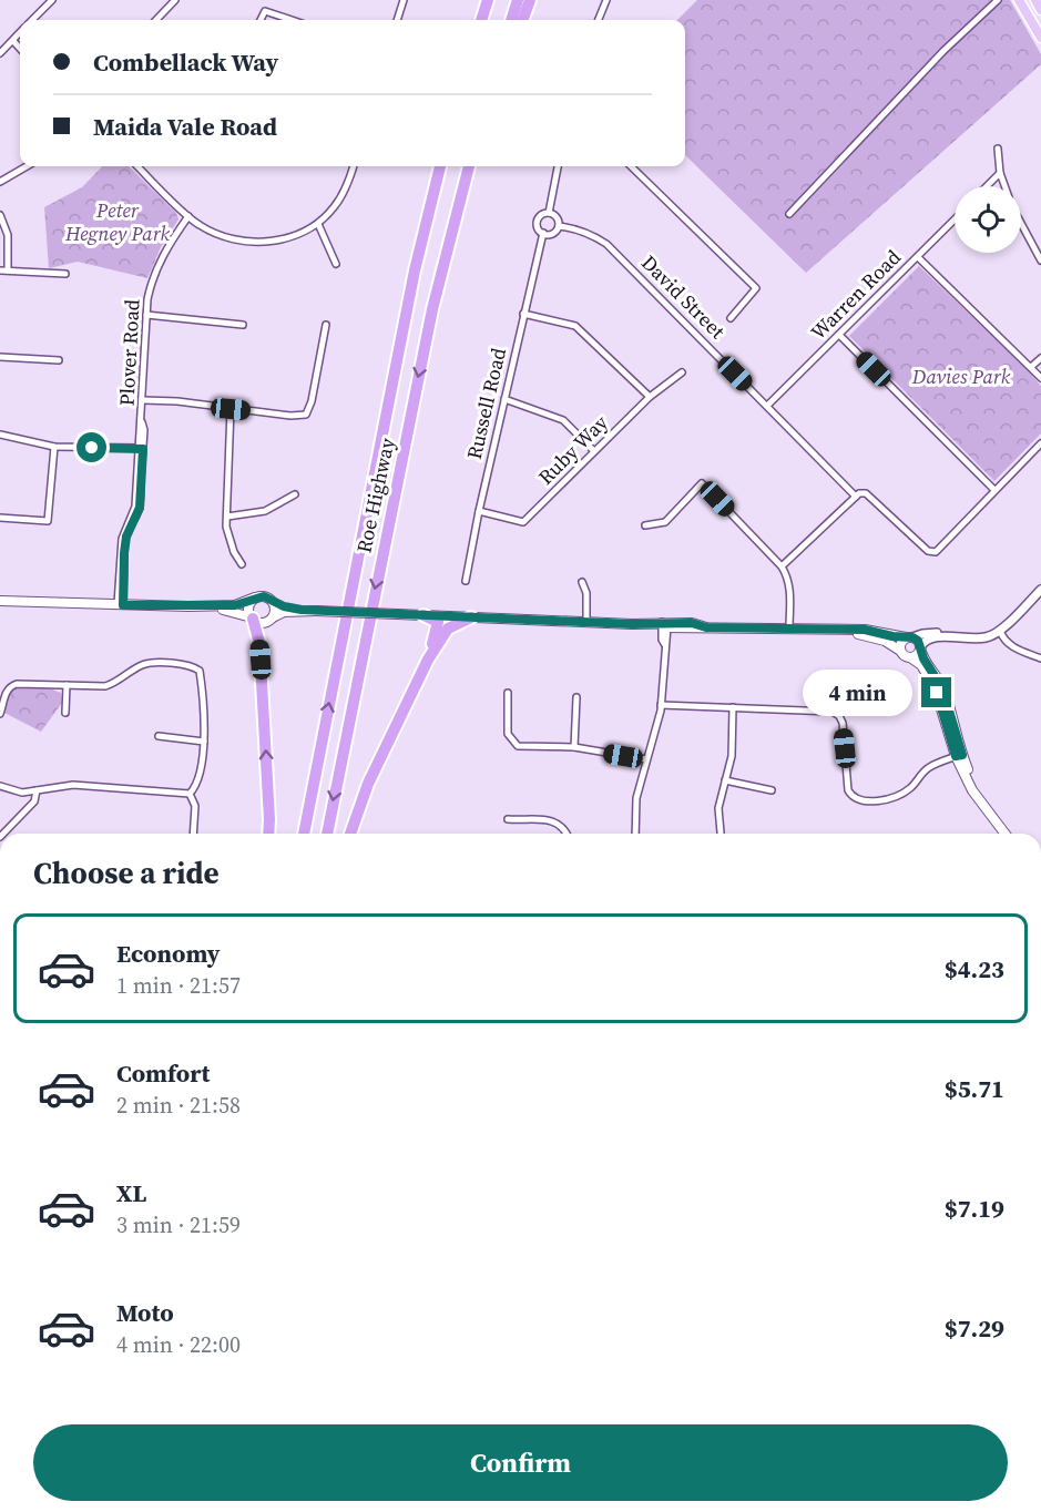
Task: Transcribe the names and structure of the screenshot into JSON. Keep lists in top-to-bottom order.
{
  "streets": {
    "highway": ["Roe Highway"],
    "street": [
      "Warren Road",
      "David Street",
      "Plover Road",
      "Russell Road",
      "Ruby Way"
    ]
  },
  "crossings": [
    ["Warren Road", "David Street"],
    ["David Street", "Russell Road"],
    ["Russell Road", "Ruby Way"]
  ],
  "parks": ["Peter Hegney Park", "Davies Park"],
  "page": {
    "banner": ["Combellack Way", "Maida Vale Road"],
    "bubble": "4 min",
    "heading": "Choose a ride",
    "list": [
      {
        "name": "Economy",
        "note": "1 min · 21:57",
        "value": "$4.23"
      },
      {
        "name": "Comfort",
        "note": "2 min · 21:58",
        "value": "$5.71"
      },
      {
        "name": "XL",
        "note": "3 min · 21:59",
        "value": "$7.19"
      },
      {
        "name": "Moto",
        "note": "4 min · 22:00",
        "value": "$7.29"
      }
    ],
    "buttons": "Confirm"
  }
}
